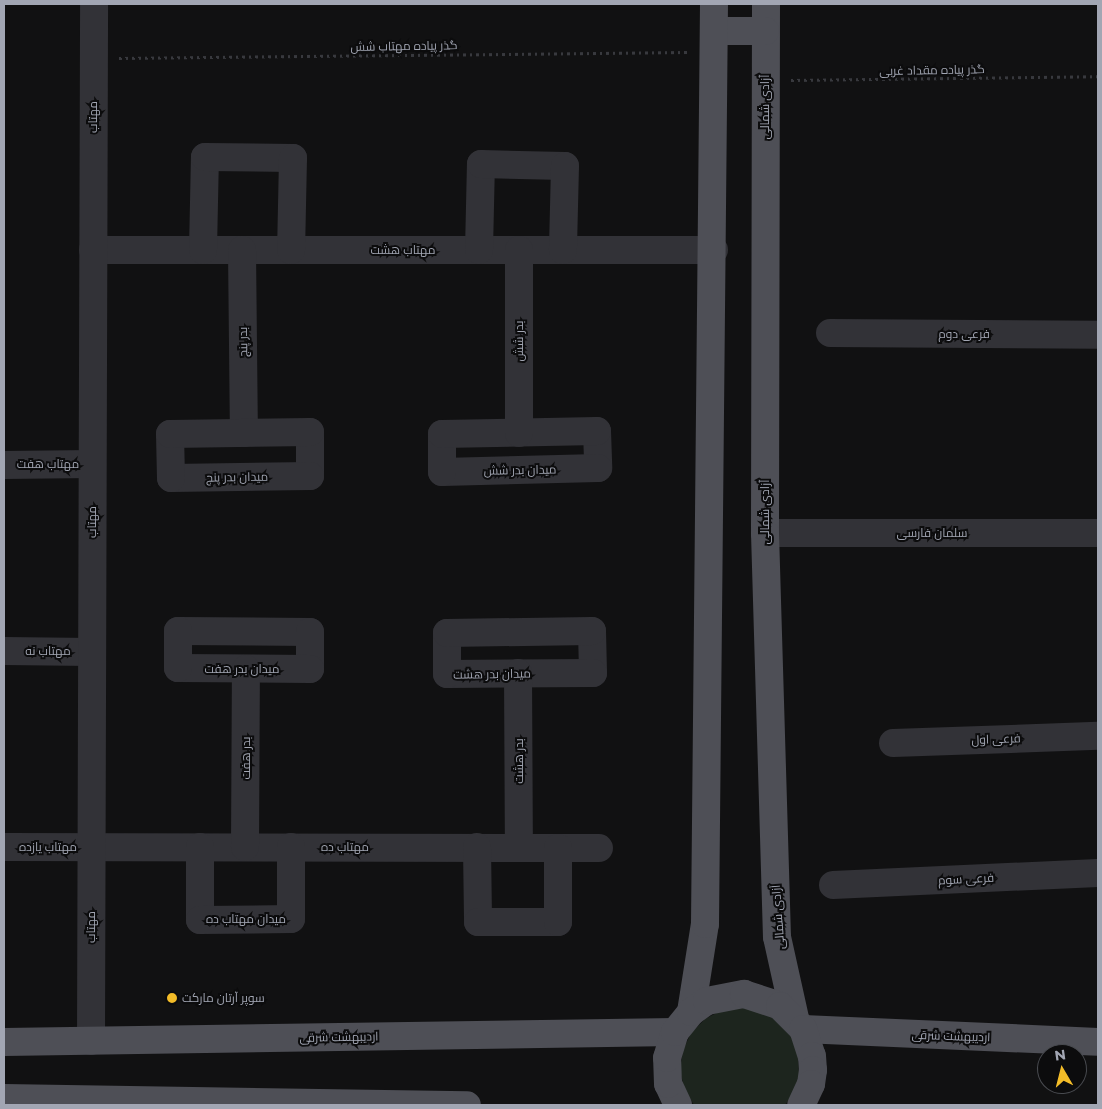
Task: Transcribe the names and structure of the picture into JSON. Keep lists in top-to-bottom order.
{
  "streets": {
    "main road": ["آزادی شمالی", "اردیبهشت شرقی"],
    "street": [
      "مهتاب",
      "مهتاب هشت",
      "فرعی دوم",
      "بدر شش",
      "بدر پنج",
      "مهتاب هفت",
      "میدان بدر شش",
      "میدان بدر پنج",
      "سلمان فارسی",
      "مهتاب نه",
      "میدان بدر هشت",
      "فرعی اول",
      "بدر هفت",
      "بدر هشت",
      "مهتاب یازده",
      "مهتاب ده",
      "فرعی سوم",
      "میدان مهتاب ده"
    ],
    "path": ["گذر پیاده مهتاب شش", "گذر پیاده مقداد غربی"]
  },
  "crossings": [
    ["گذر پیاده مهتاب شش", "مهتاب"],
    ["گذر پیاده مقداد غربی", "آزادی شمالی"],
    ["آزادی شمالی", "سلمان فارسی"],
    ["آزادی شمالی", "اردیبهشت شرقی"],
    ["مهتاب", "مهتاب هشت"],
    ["مهتاب", "مهتاب هفت"],
    ["مهتاب", "مهتاب نه"],
    ["مهتاب", "مهتاب یازده"],
    ["مهتاب", "مهتاب ده"],
    ["مهتاب", "اردیبهشت شرقی"],
    ["مهتاب هشت", "بدر شش"],
    ["مهتاب هشت", "بدر پنج"],
    ["بدر شش", "میدان بدر شش"],
    ["بدر پنج", "میدان بدر پنج"],
    ["میدان بدر هشت", "بدر هشت"],
    ["بدر هفت", "مهتاب ده"],
    ["بدر هشت", "مهتاب ده"],
    ["مهتاب یازده", "مهتاب ده"],
    ["مهتاب ده", "میدان مهتاب ده"]
  ],
  "places": ["سوپر آرتان مارکت"],
  "north": "top"
}
